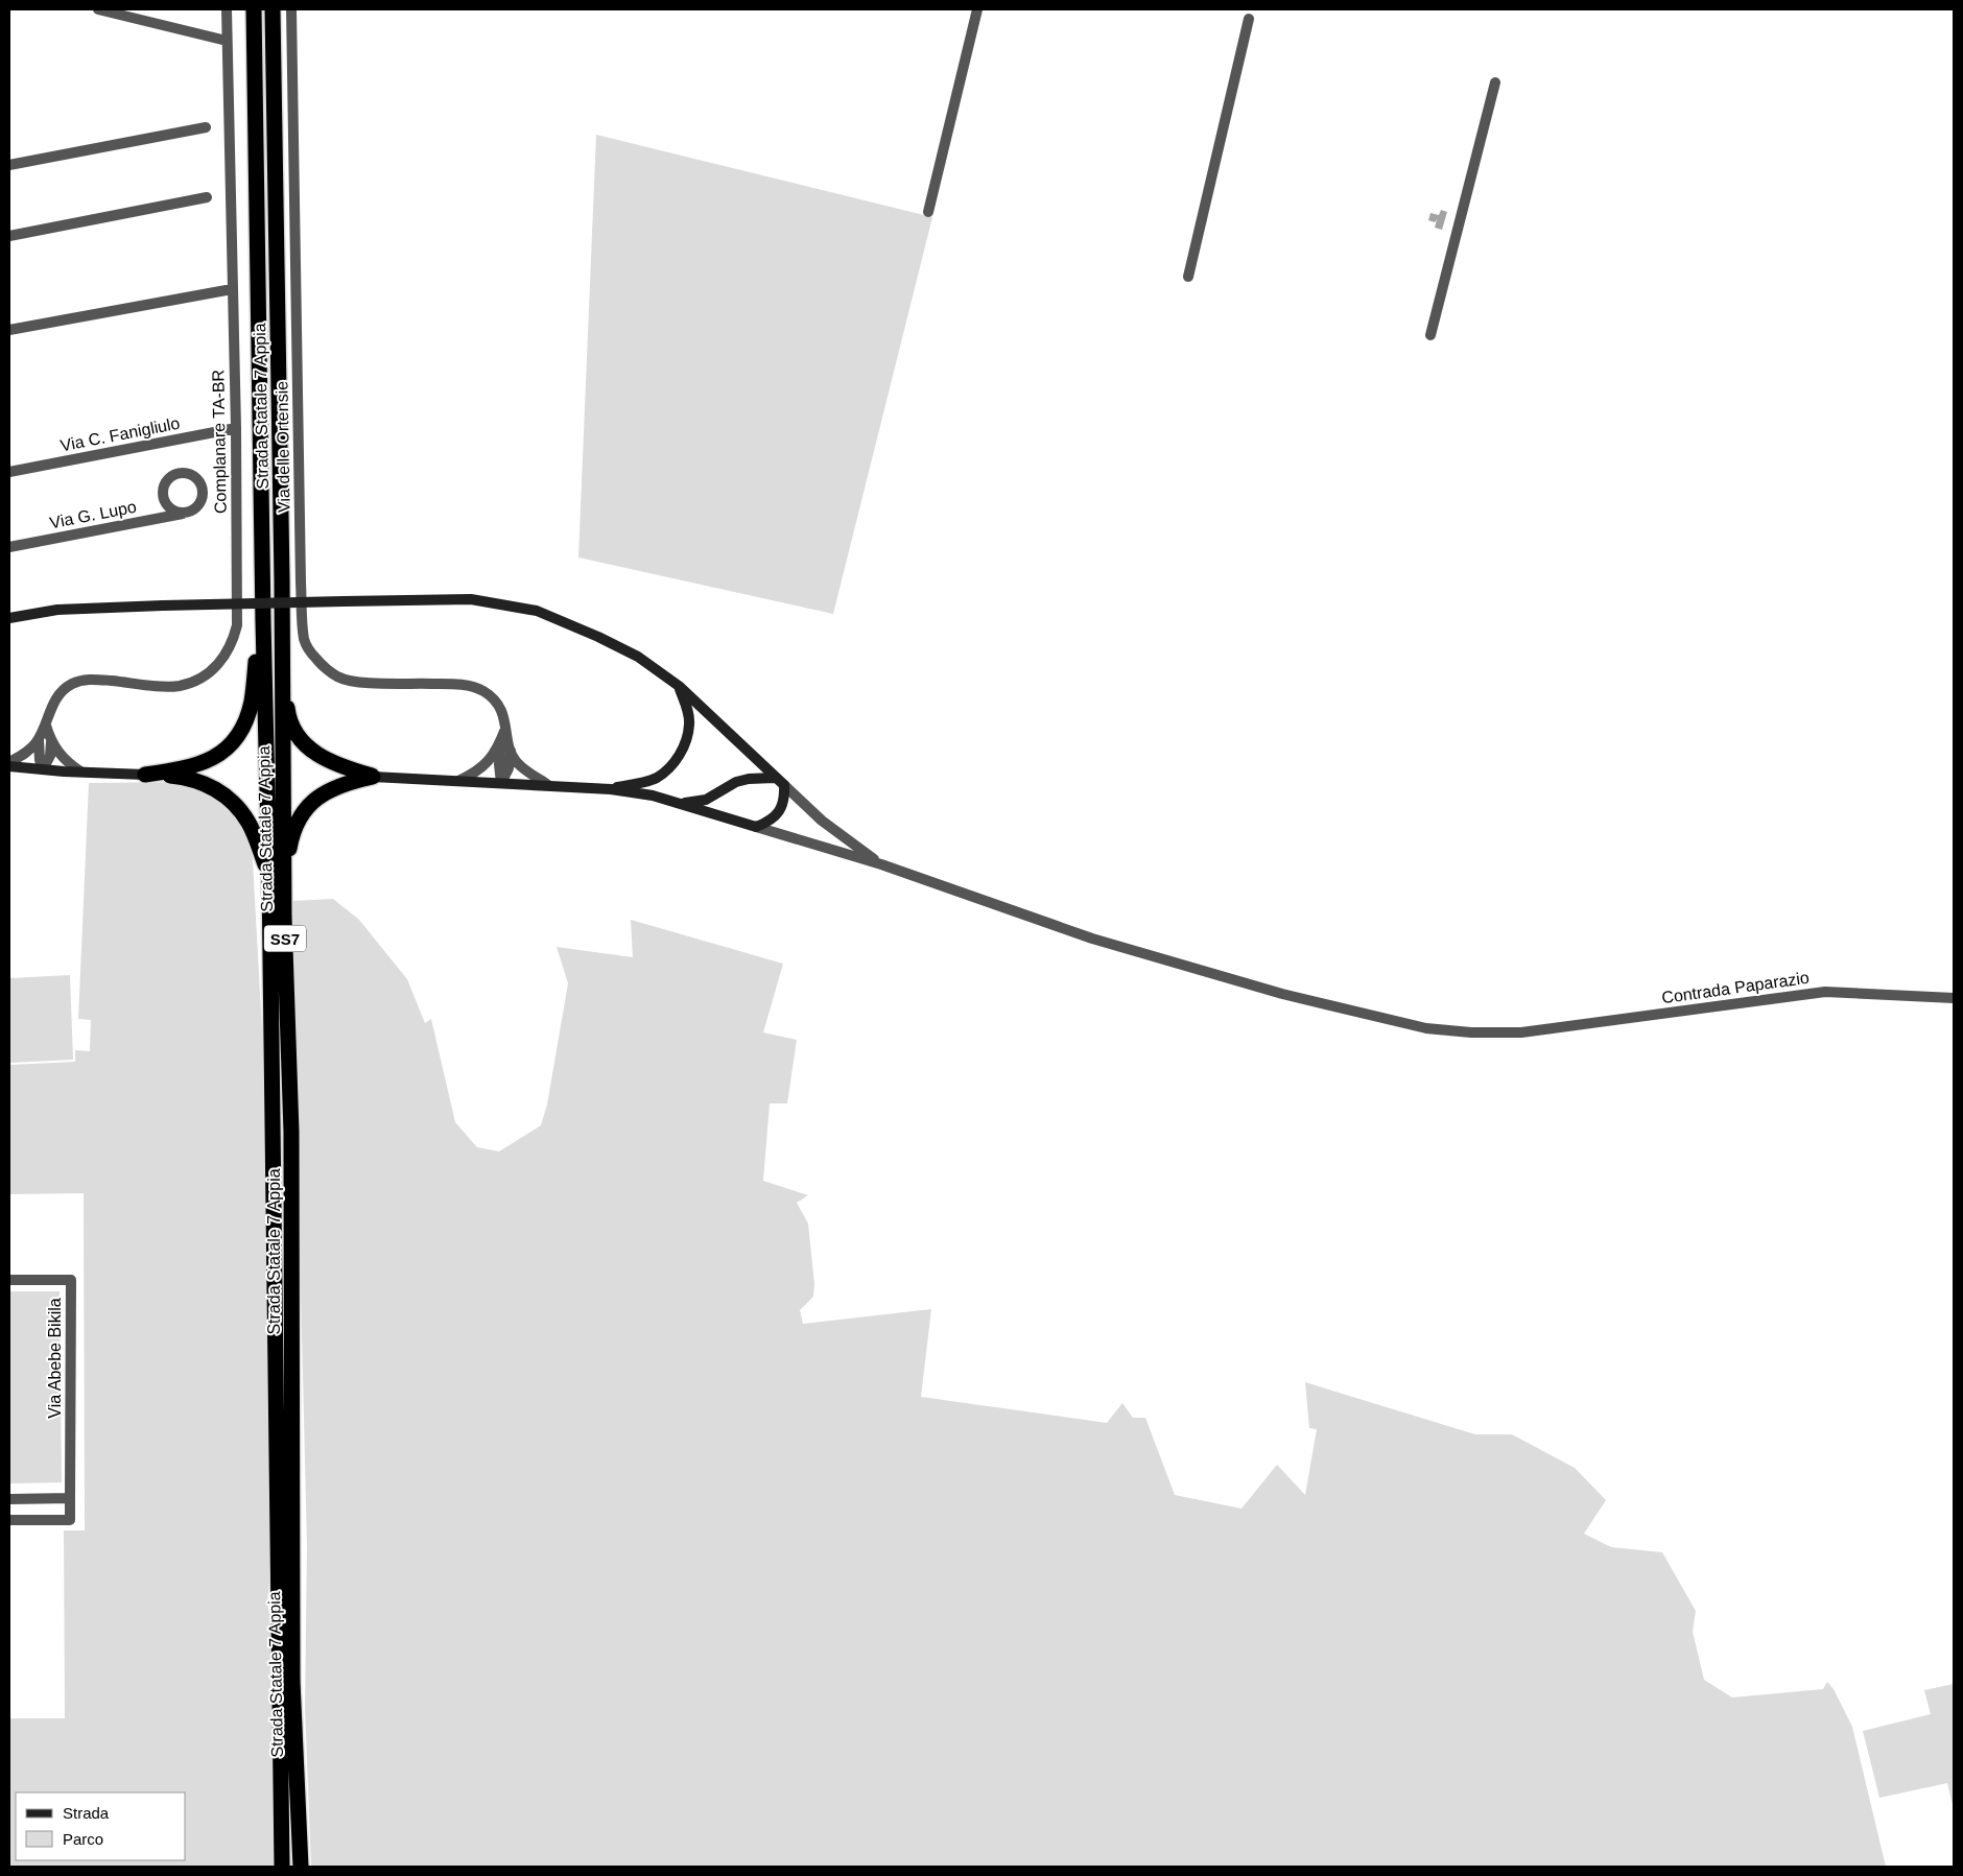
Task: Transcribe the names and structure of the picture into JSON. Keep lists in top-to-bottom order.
{
  "streets": {
    "highway": ["Strada Statale 7 Appia", "SS7"],
    "street": [
      "Via C. Fanigliulo",
      "Complanare TA-BR",
      "Via delle Ortensie",
      "Via G. Lupo",
      "Contrada Paparazio",
      "Via Abebe Bikila"
    ]
  },
  "crossings": [
    ["Via C. Fanigliulo", "Complanare TA-BR"]
  ],
  "legend": ["Strada", "Parco"]
}
